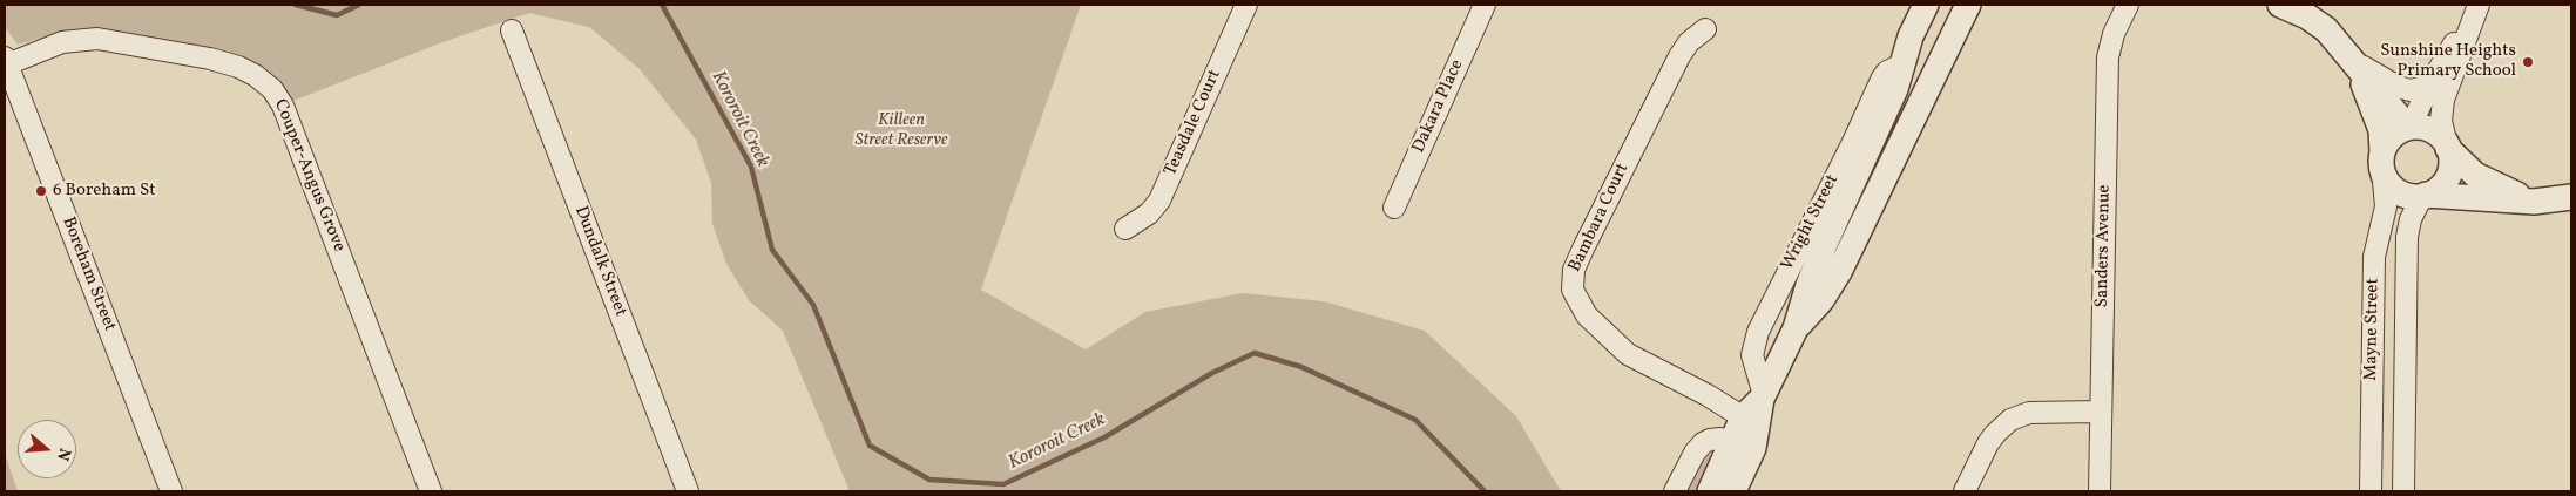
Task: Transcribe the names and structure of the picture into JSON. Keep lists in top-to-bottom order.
{
  "streets": {
    "street": [
      "Dakara Place",
      "Teasdale Court",
      "Couper-Angus Grove",
      "Bambara Court",
      "Wright Street",
      "Sanders Avenue",
      "Dundalk Street",
      "Boreham Street",
      "Mayne Street"
    ]
  },
  "crossings": [
    ["Couper-Angus Grove", "Boreham Street"],
    ["Bambara Court", "Wright Street"]
  ],
  "water": ["Kororoit Creek"],
  "parks": ["Killeen Street Reserve"],
  "places": ["Sunshine Heights Primary School", "6 Boreham St"],
  "north": "right"
}
